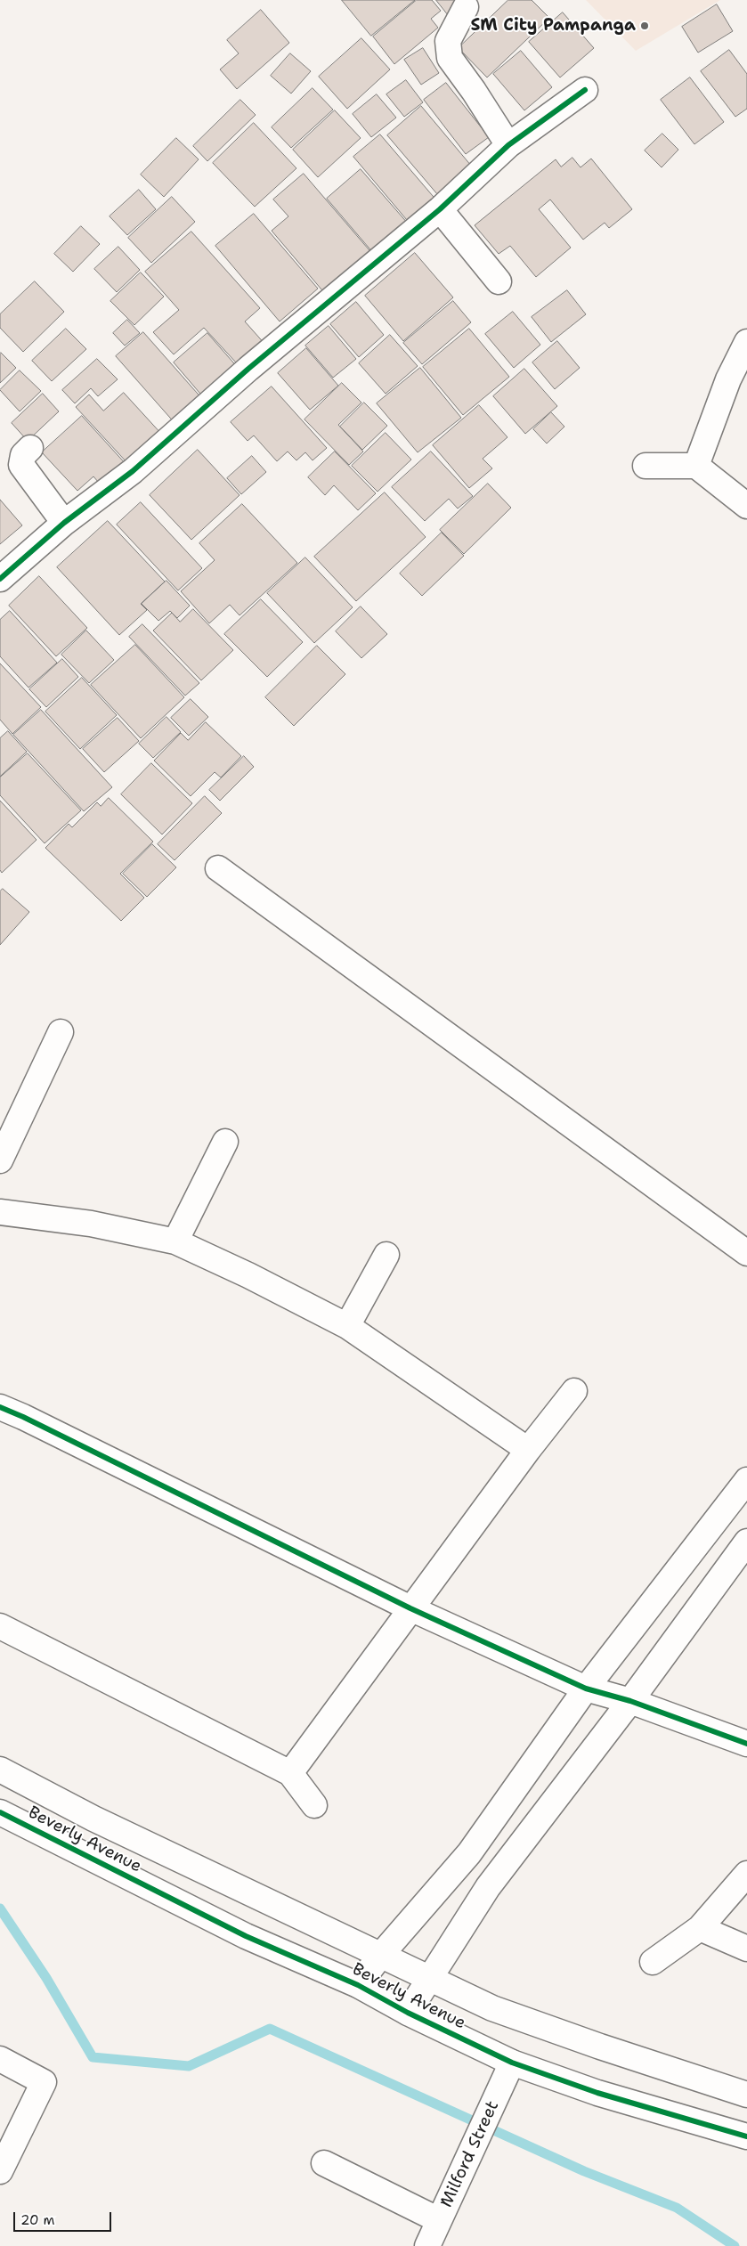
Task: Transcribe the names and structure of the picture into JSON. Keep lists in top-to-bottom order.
{
  "streets": {
    "street": ["Beverly Avenue", "Milford Street"]
  },
  "crossings": [
    ["Beverly Avenue", "Milford Street"]
  ],
  "places": ["SM City Pampanga"],
  "scale_bar": "20 m"
}
